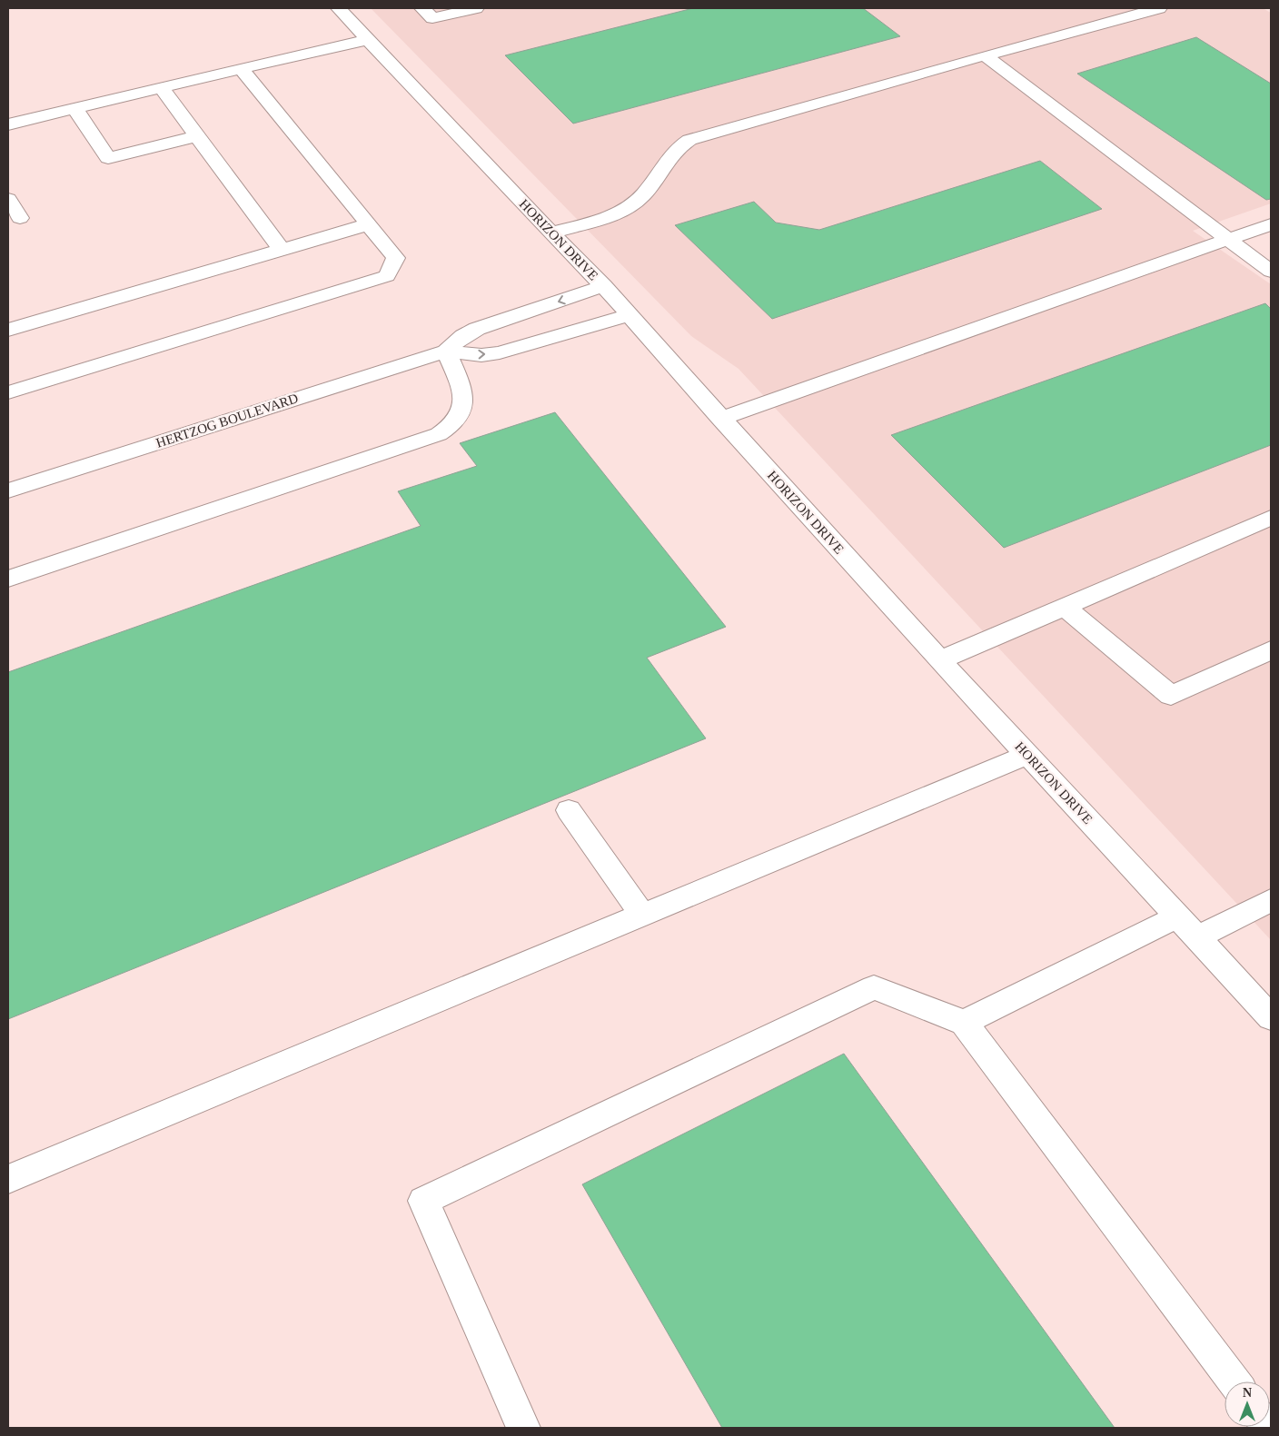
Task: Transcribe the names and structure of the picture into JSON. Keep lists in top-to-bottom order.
{
  "streets": {
    "street": ["HORIZON DRIVE", "HERTZOG BOULEVARD"]
  },
  "crossings": [
    ["HORIZON DRIVE", "HERTZOG BOULEVARD"]
  ],
  "north": "top"
}
